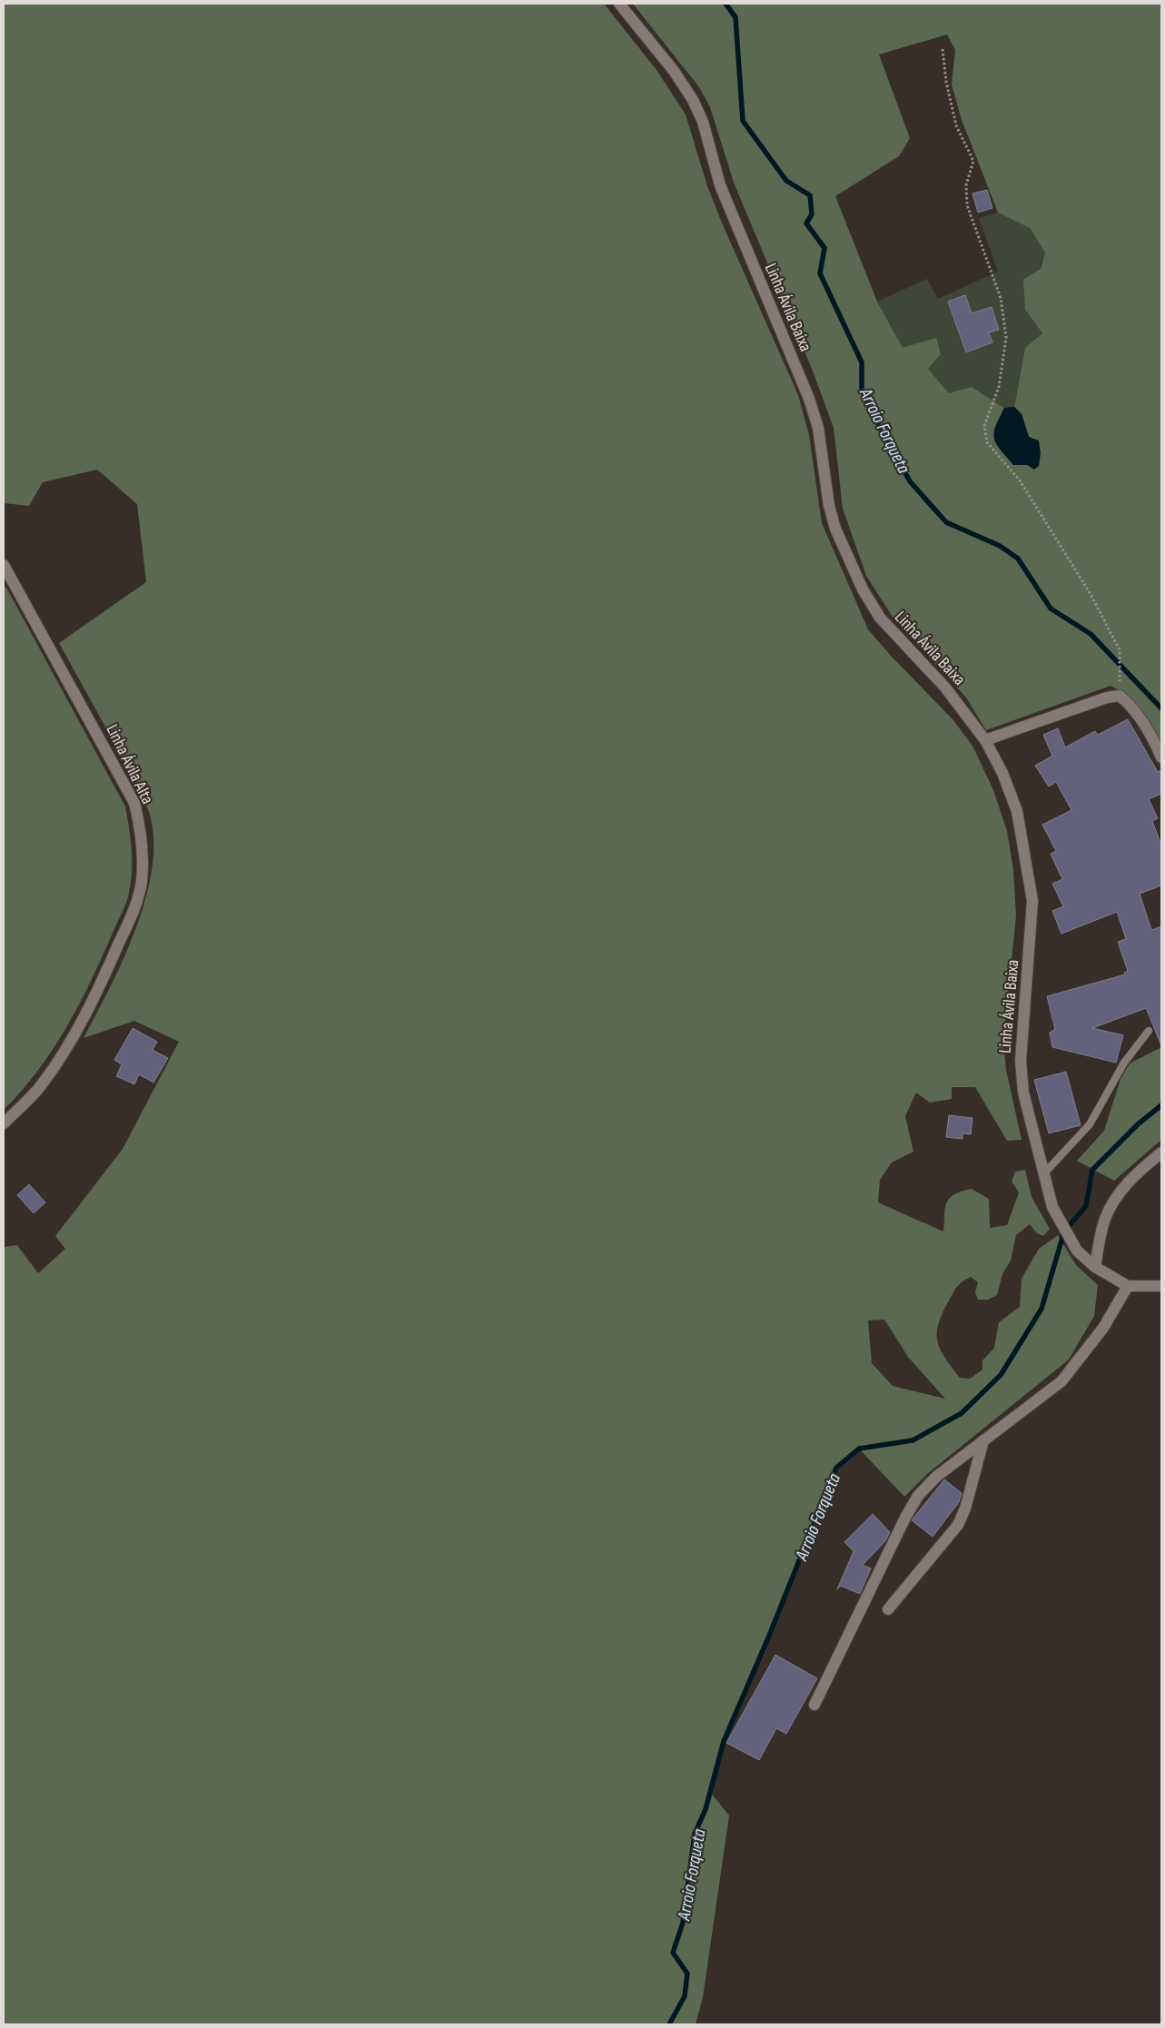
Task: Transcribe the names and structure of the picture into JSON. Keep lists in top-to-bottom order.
{
  "streets": {
    "street": ["Linha Ávila Baixa", "Linha Ávila Alta"]
  },
  "water": ["Arroio Forqueta"]
}
